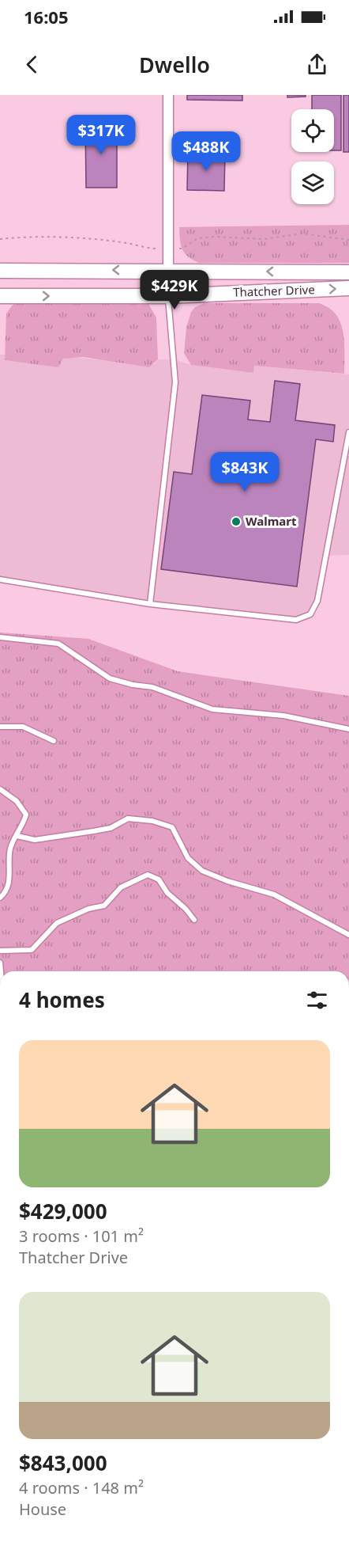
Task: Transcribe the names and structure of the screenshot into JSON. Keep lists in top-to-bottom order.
{
  "streets": {
    "main road": ["Thatcher Drive"]
  },
  "places": ["Walmart"],
  "page": {
    "status": "16:05",
    "header": "Dwello",
    "price": [
      "$317K",
      "$488K",
      "$429K",
      "$843K"
    ],
    "heading": "4 homes",
    "list": [
      {
        "name": "$429,000",
        "note": "3 rooms · 101 m² · Thatcher Drive"
      },
      {
        "name": "$843,000",
        "note": "4 rooms · 148 m² · House"
      }
    ]
  }
}
